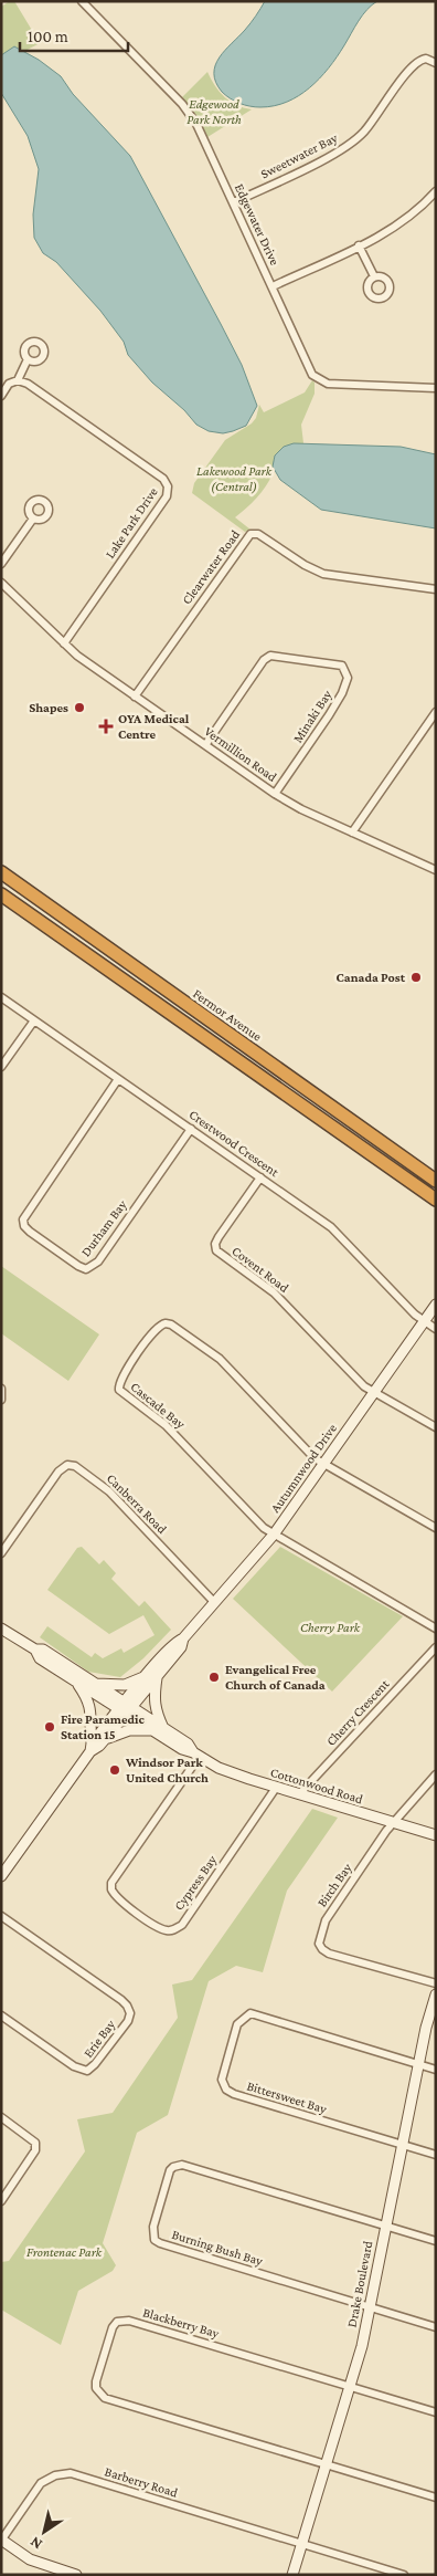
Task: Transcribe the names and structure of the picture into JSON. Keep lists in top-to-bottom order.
{
  "streets": {
    "highway": ["Fermor Avenue"],
    "street": [
      "Sweetwater Bay",
      "Edgewater Drive",
      "Lake Park Drive",
      "Clearwater Road",
      "Minaki Bay",
      "Vermillion Road",
      "Crestwood Crescent",
      "Durham Bay",
      "Covent Road",
      "Cascade Bay",
      "Autumnwood Drive",
      "Canberra Road",
      "Cherry Crescent",
      "Cottonwood Road",
      "Cypress Bay",
      "Birch Bay",
      "Erie Bay",
      "Bittersweet Bay",
      "Burning Bush Bay",
      "Drake Boulevard",
      "Blackberry Bay",
      "Barberry Road"
    ]
  },
  "crossings": [
    ["Sweetwater Bay", "Edgewater Drive"],
    ["Lake Park Drive", "Vermillion Road"],
    ["Clearwater Road", "Vermillion Road"],
    ["Minaki Bay", "Vermillion Road"],
    ["Crestwood Crescent", "Durham Bay"],
    ["Crestwood Crescent", "Covent Road"],
    ["Crestwood Crescent", "Autumnwood Drive"],
    ["Covent Road", "Autumnwood Drive"],
    ["Cascade Bay", "Autumnwood Drive"],
    ["Autumnwood Drive", "Canberra Road"],
    ["Autumnwood Drive", "Cottonwood Road"],
    ["Cherry Crescent", "Cottonwood Road"],
    ["Cottonwood Road", "Cypress Bay"],
    ["Cottonwood Road", "Birch Bay"],
    ["Bittersweet Bay", "Drake Boulevard"],
    ["Burning Bush Bay", "Drake Boulevard"],
    ["Drake Boulevard", "Blackberry Bay"],
    ["Drake Boulevard", "Barberry Road"]
  ],
  "parks": [
    "Edgewood Park North",
    "Lakewood Park (Central)",
    "Cherry Park",
    "Frontenac Park"
  ],
  "places": {
    "other": [
      "Shapes",
      "Canada Post",
      "Evangelical Free Church of Canada",
      "Fire Paramedic Station 15",
      "Windsor Park United Church"
    ],
    "health": ["OYA Medical Centre"]
  },
  "scale_bar": "100 m",
  "north": "bottom left"
}
